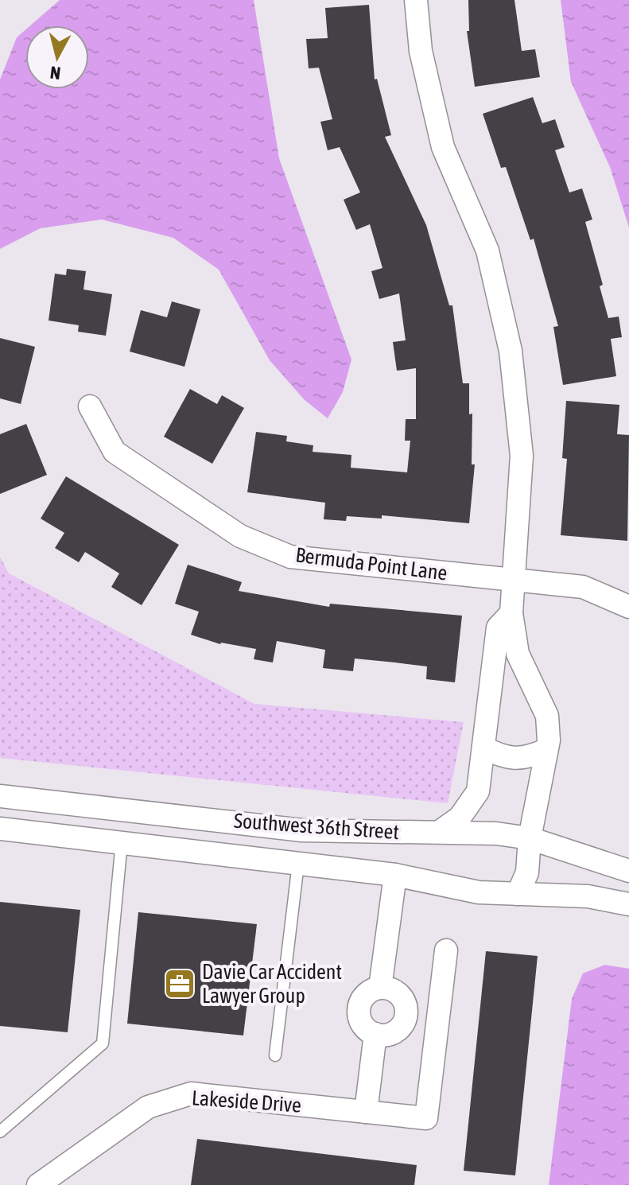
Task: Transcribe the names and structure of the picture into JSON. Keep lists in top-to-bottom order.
{
  "streets": {
    "street": ["Bermuda Point Lane", "Southwest 36th Street", "Lakeside Drive"]
  },
  "places": {
    "office": ["Davie Car Accident Lawyer Group"]
  },
  "north": "bottom"
}
